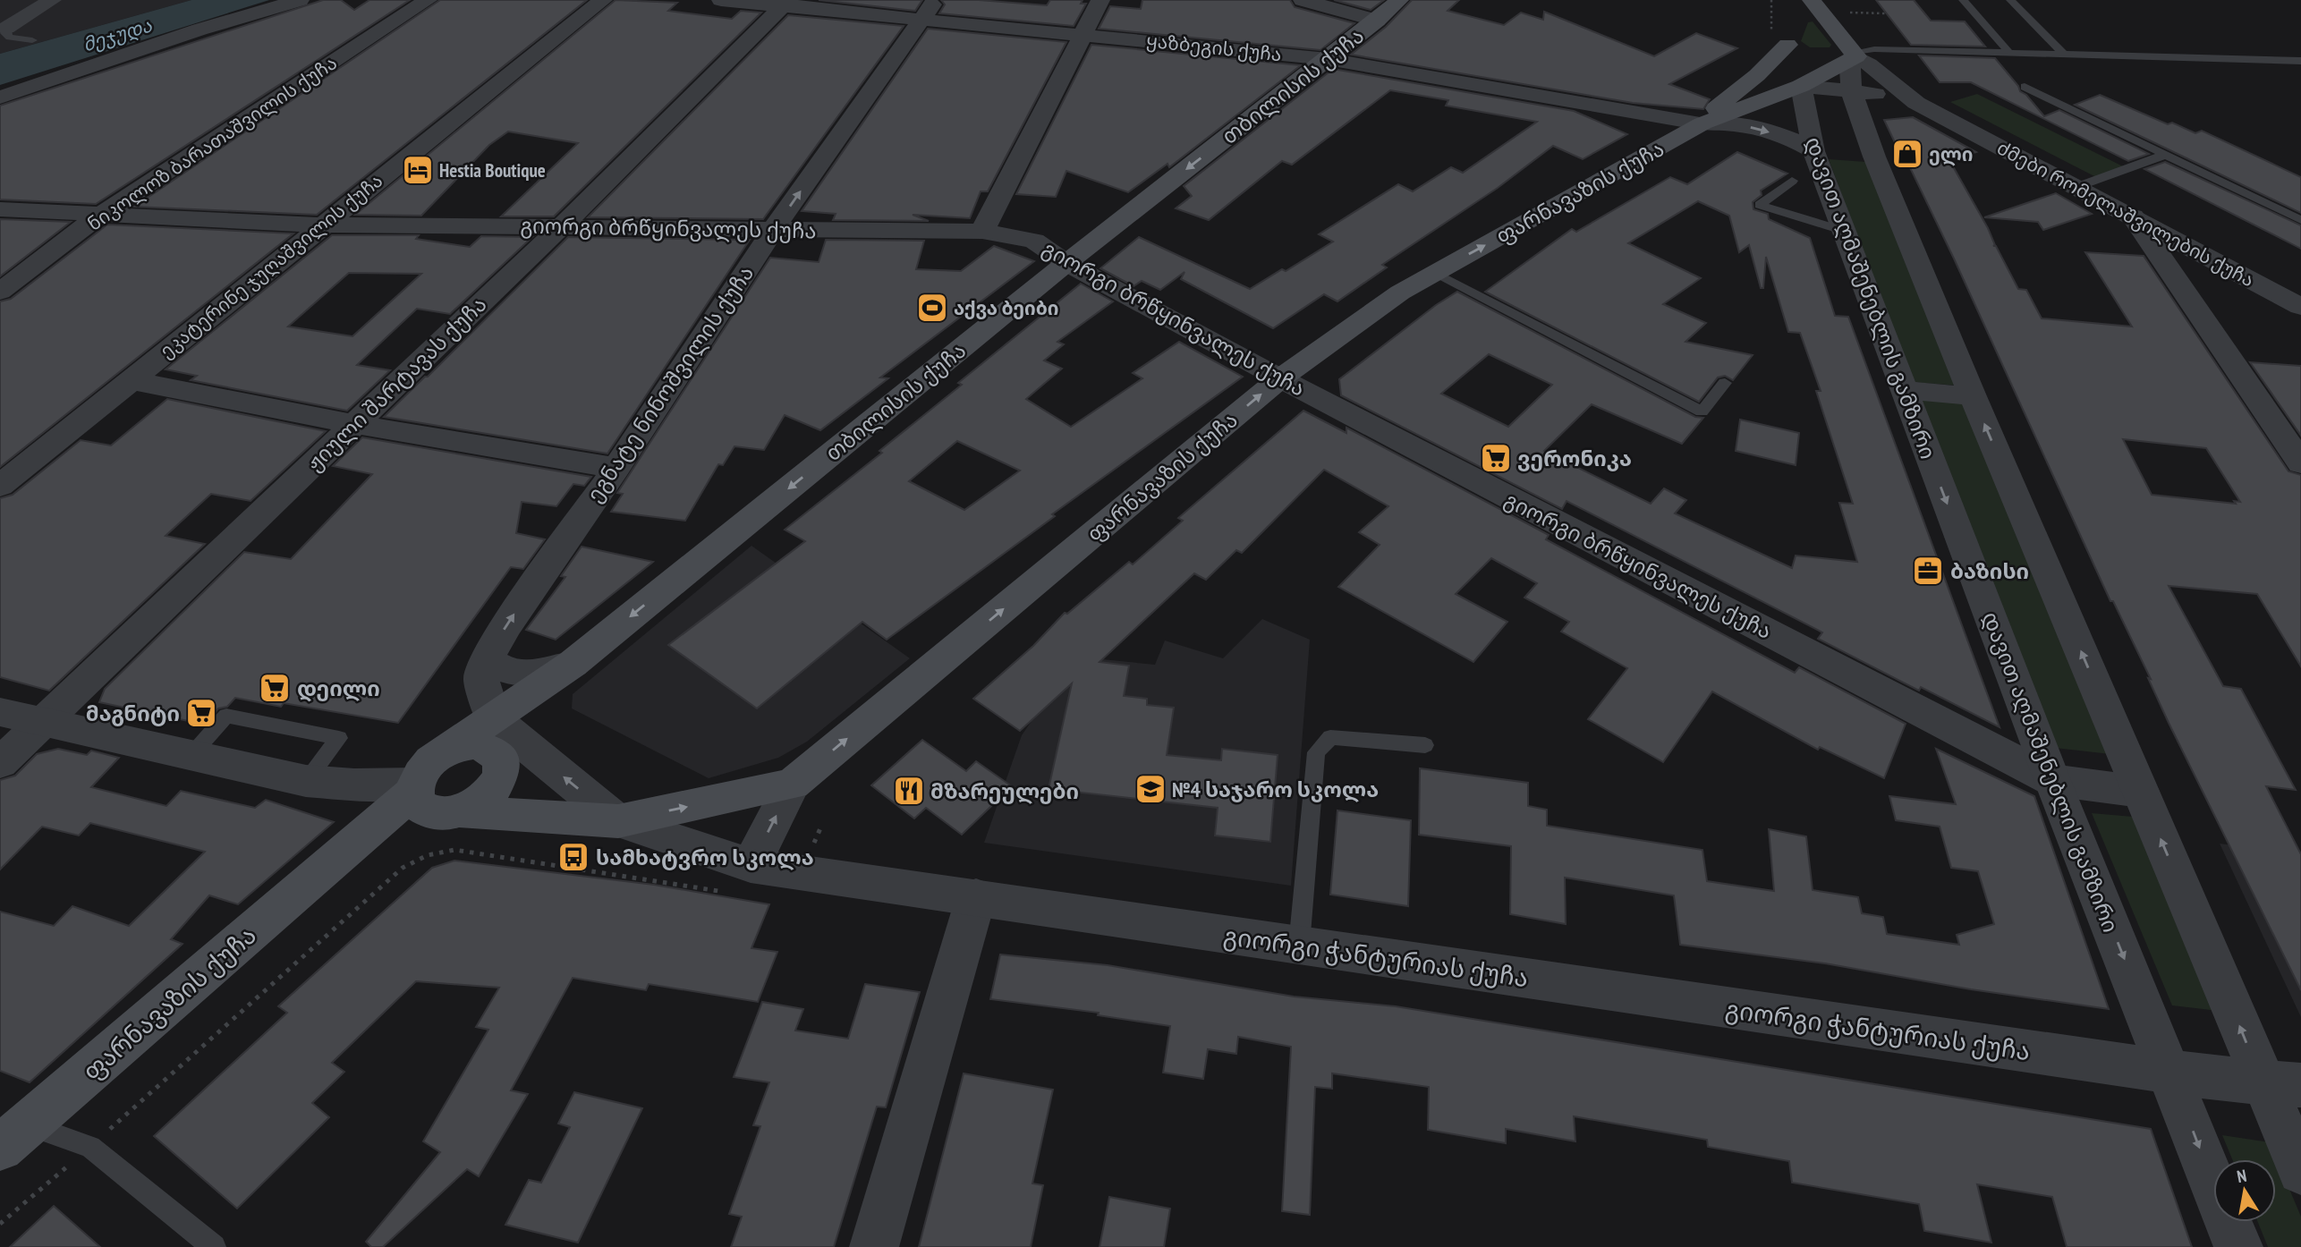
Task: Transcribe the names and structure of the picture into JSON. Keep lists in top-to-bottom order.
{
  "streets": {
    "main road": ["თბილისის ქუჩა", "ფარნავაზის ქუჩა", "დავით აღმაშენებლის გამზირი"],
    "street": [
      "ყაზბეგის ქუჩა",
      "ნიკოლოზ ბარათაშვილის ქუჩა",
      "ძმები რომელაშვილების ქუჩა",
      "გიორგი ბრწყინვალეს ქუჩა",
      "ეკატერინე ჯუღაშვილის ქუჩა",
      "ჟიული შარტავას ქუჩა",
      "ეგნატე ნინოშვილის ქუჩა",
      "გიორგი ჭანტურიას ქუჩა"
    ]
  },
  "crossings": [
    ["ყაზბეგის ქუჩა", "თბილისის ქუჩა"],
    ["ყაზბეგის ქუჩა", "ფარნავაზის ქუჩა"],
    ["ყაზბეგის ქუჩა", "დავით აღმაშენებლის გამზირი"],
    ["ყაზბეგის ქუჩა", "ჟიული შარტავას ქუჩა"],
    ["ყაზბეგის ქუჩა", "ეგნატე ნინოშვილის ქუჩა"],
    ["თბილისის ქუჩა", "ფარნავაზის ქუჩა"],
    ["თბილისის ქუჩა", "გიორგი ბრწყინვალეს ქუჩა"],
    ["თბილისის ქუჩა", "ეგნატე ნინოშვილის ქუჩა"],
    ["თბილისის ქუჩა", "გიორგი ჭანტურიას ქუჩა"],
    ["ნიკოლოზ ბარათაშვილის ქუჩა", "გიორგი ბრწყინვალეს ქუჩა"],
    ["ფარნავაზის ქუჩა", "ძმები რომელაშვილების ქუჩა"],
    ["ფარნავაზის ქუჩა", "გიორგი ბრწყინვალეს ქუჩა"],
    ["ფარნავაზის ქუჩა", "დავით აღმაშენებლის გამზირი"],
    ["ფარნავაზის ქუჩა", "ეგნატე ნინოშვილის ქუჩა"],
    ["ფარნავაზის ქუჩა", "გიორგი ჭანტურიას ქუჩა"],
    ["გიორგი ბრწყინვალეს ქუჩა", "ეკატერინე ჯუღაშვილის ქუჩა"],
    ["გიორგი ბრწყინვალეს ქუჩა", "დავით აღმაშენებლის გამზირი"],
    ["გიორგი ბრწყინვალეს ქუჩა", "ჟიული შარტავას ქუჩა"],
    ["გიორგი ბრწყინვალეს ქუჩა", "ეგნატე ნინოშვილის ქუჩა"],
    ["დავით აღმაშენებლის გამზირი", "გიორგი ჭანტურიას ქუჩა"],
    ["ეგნატე ნინოშვილის ქუჩა", "გიორგი ჭანტურიას ქუჩა"]
  ],
  "one_way": ["თბილისის ქუჩა", "ფარნავაზის ქუჩა", "დავით აღმაშენებლის გამზირი"],
  "water": ["მეჯუდა"],
  "places": {
    "shop": ["ელი"],
    "hotel": ["Hestia Boutique"],
    "sports": ["აქვა ბეიბი"],
    "supermarket": ["ვერონიკა", "დეილი", "მაგნიტი"],
    "office": ["ბაზისი"],
    "school or university": ["№4 საჯარო სკოლა"],
    "restaurant": ["მზარეულები"],
    "bus stop": ["სამხატვრო სკოლა"]
  },
  "north": "top"
}
